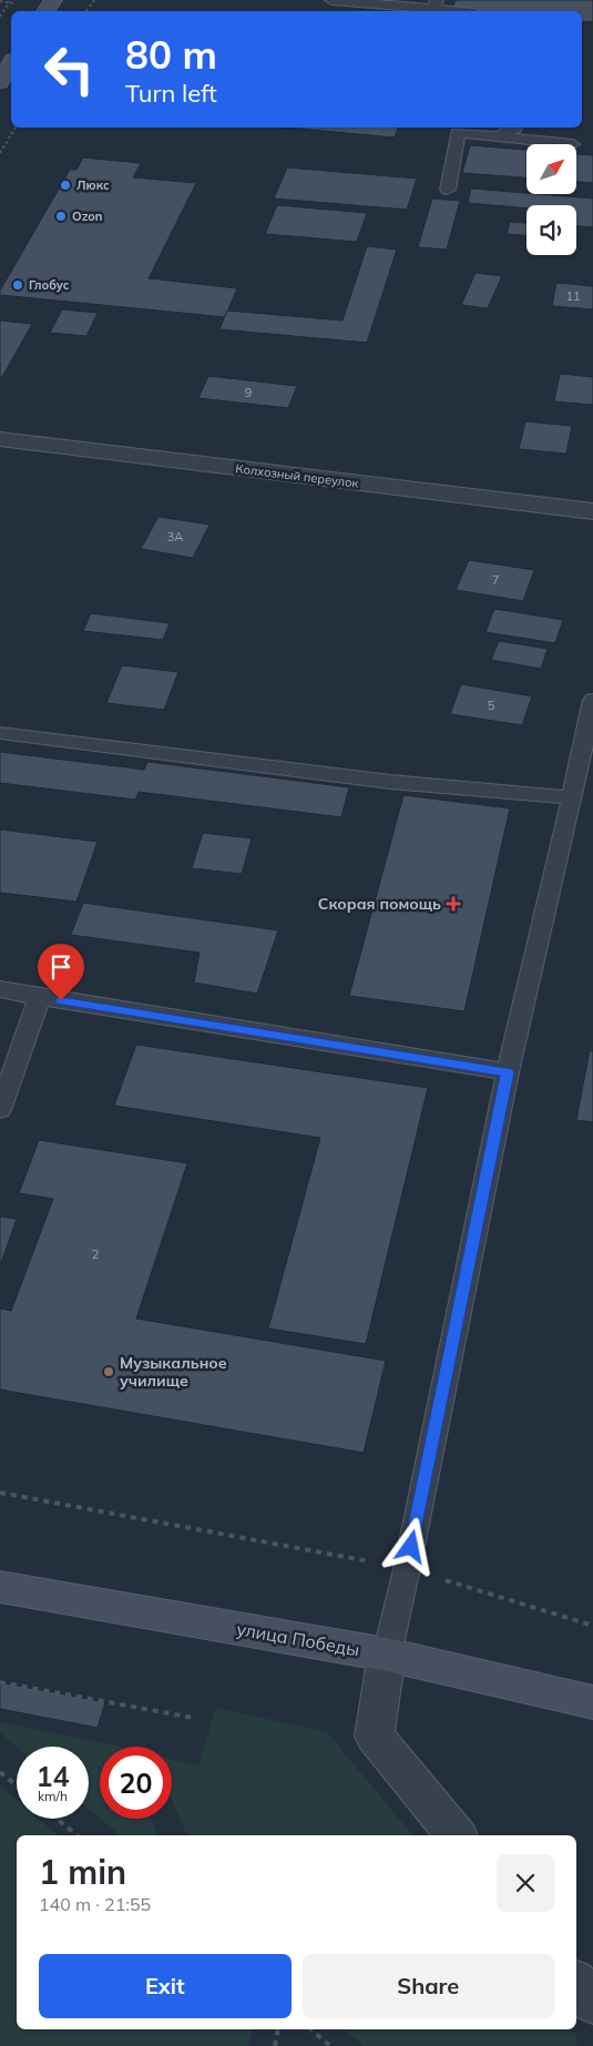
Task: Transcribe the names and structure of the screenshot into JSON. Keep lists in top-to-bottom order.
{
  "streets": {
    "main road": ["улица Победы"],
    "street": ["Колхозный переулок"]
  },
  "places": {
    "other": [
      "Люкс",
      "Ozon",
      "Глобус",
      "Музыкальное училище"
    ],
    "health": ["Скорая помощь"]
  },
  "house_numbers": [
    "11",
    "9",
    "3А",
    "7",
    "5",
    "2"
  ],
  "north": "top right",
  "page": {
    "turn": ["80 m", "Turn left"],
    "speed": "14 km/h",
    "limit": "20",
    "heading": ["1 min", "140 m · 21:55"],
    "buttons": ["Exit", "Share"]
  }
}
